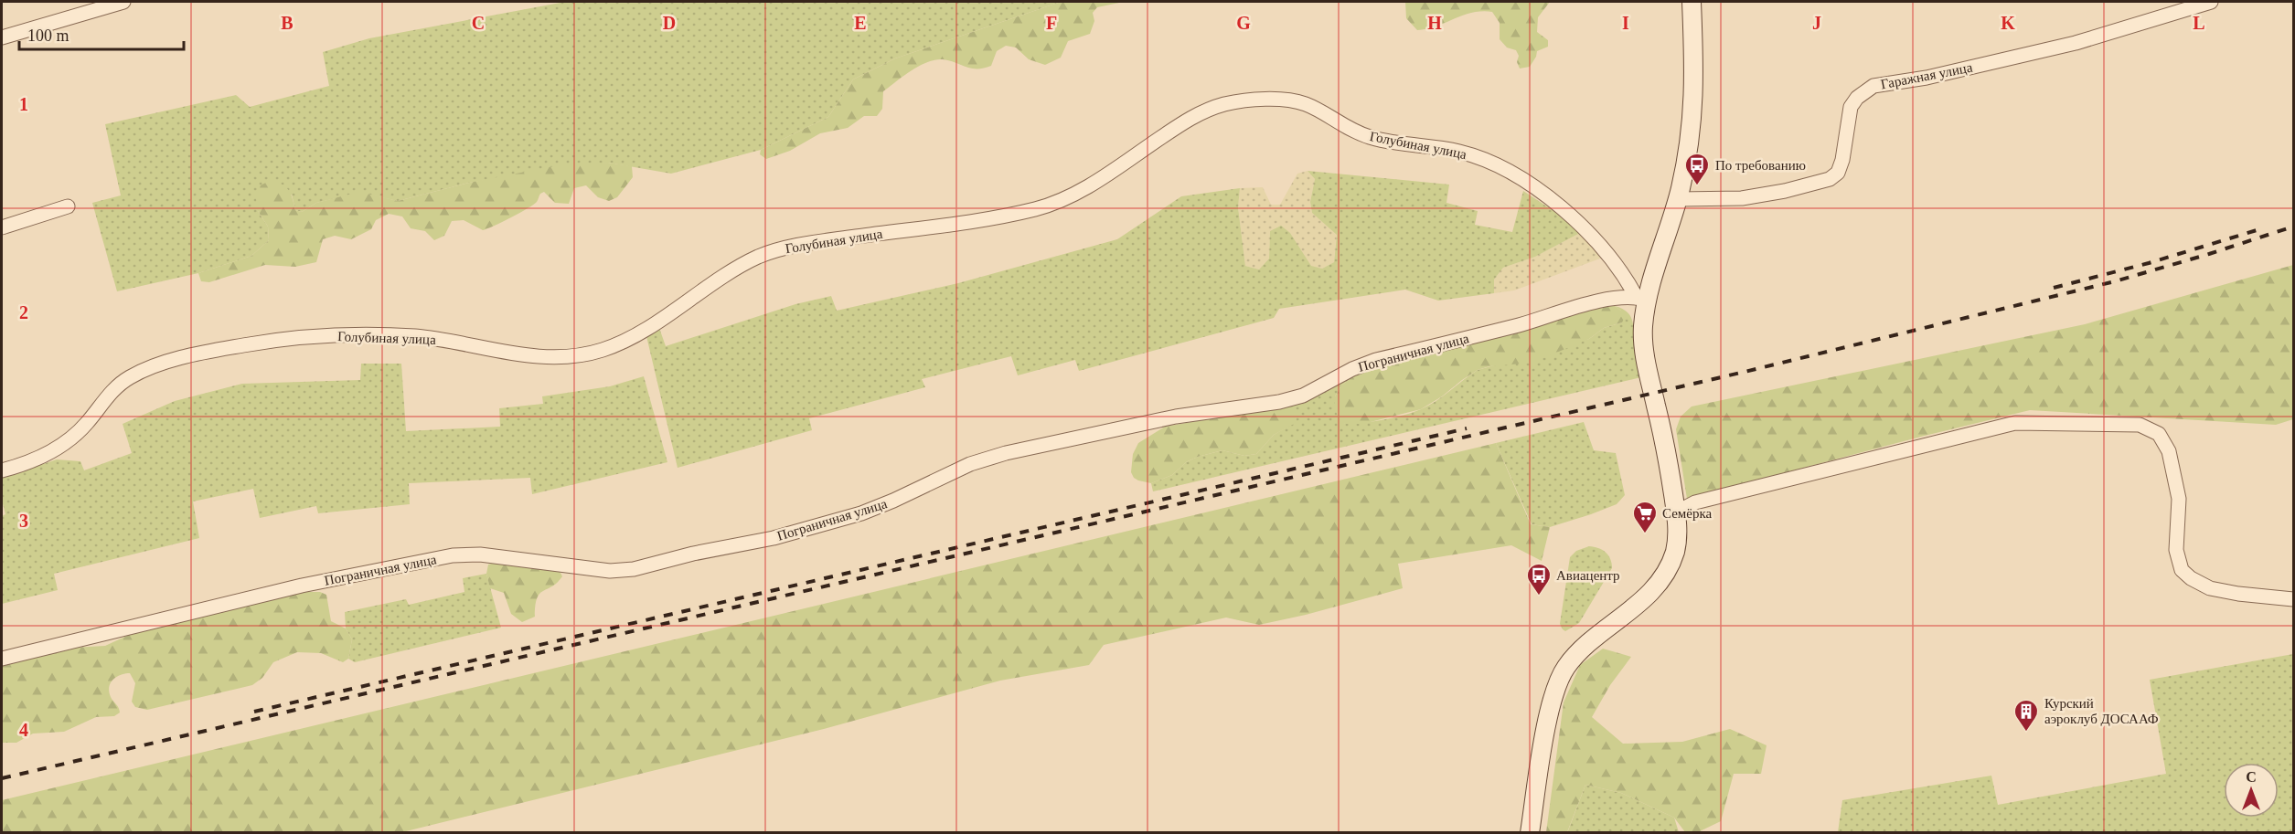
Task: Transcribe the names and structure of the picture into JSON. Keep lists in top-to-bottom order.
{
  "streets": {
    "street": ["Гаражная улица", "Голубиная улица", "Пограничная улица"]
  },
  "crossings": [
    ["Голубиная улица", "Пограничная улица"]
  ],
  "places": {
    "bus stop": ["По требованию", "Авиацентр"],
    "supermarket": ["Семёрка"],
    "building": ["Курский аэроклуб ДОСААФ"]
  },
  "scale_bar": "100 m",
  "north": "top",
  "grid": {
    "columns": [
      "B",
      "C",
      "D",
      "E",
      "F",
      "G",
      "H",
      "I",
      "J",
      "K",
      "L"
    ],
    "rows": [
      "1",
      "2",
      "3",
      "4"
    ]
  }
}
